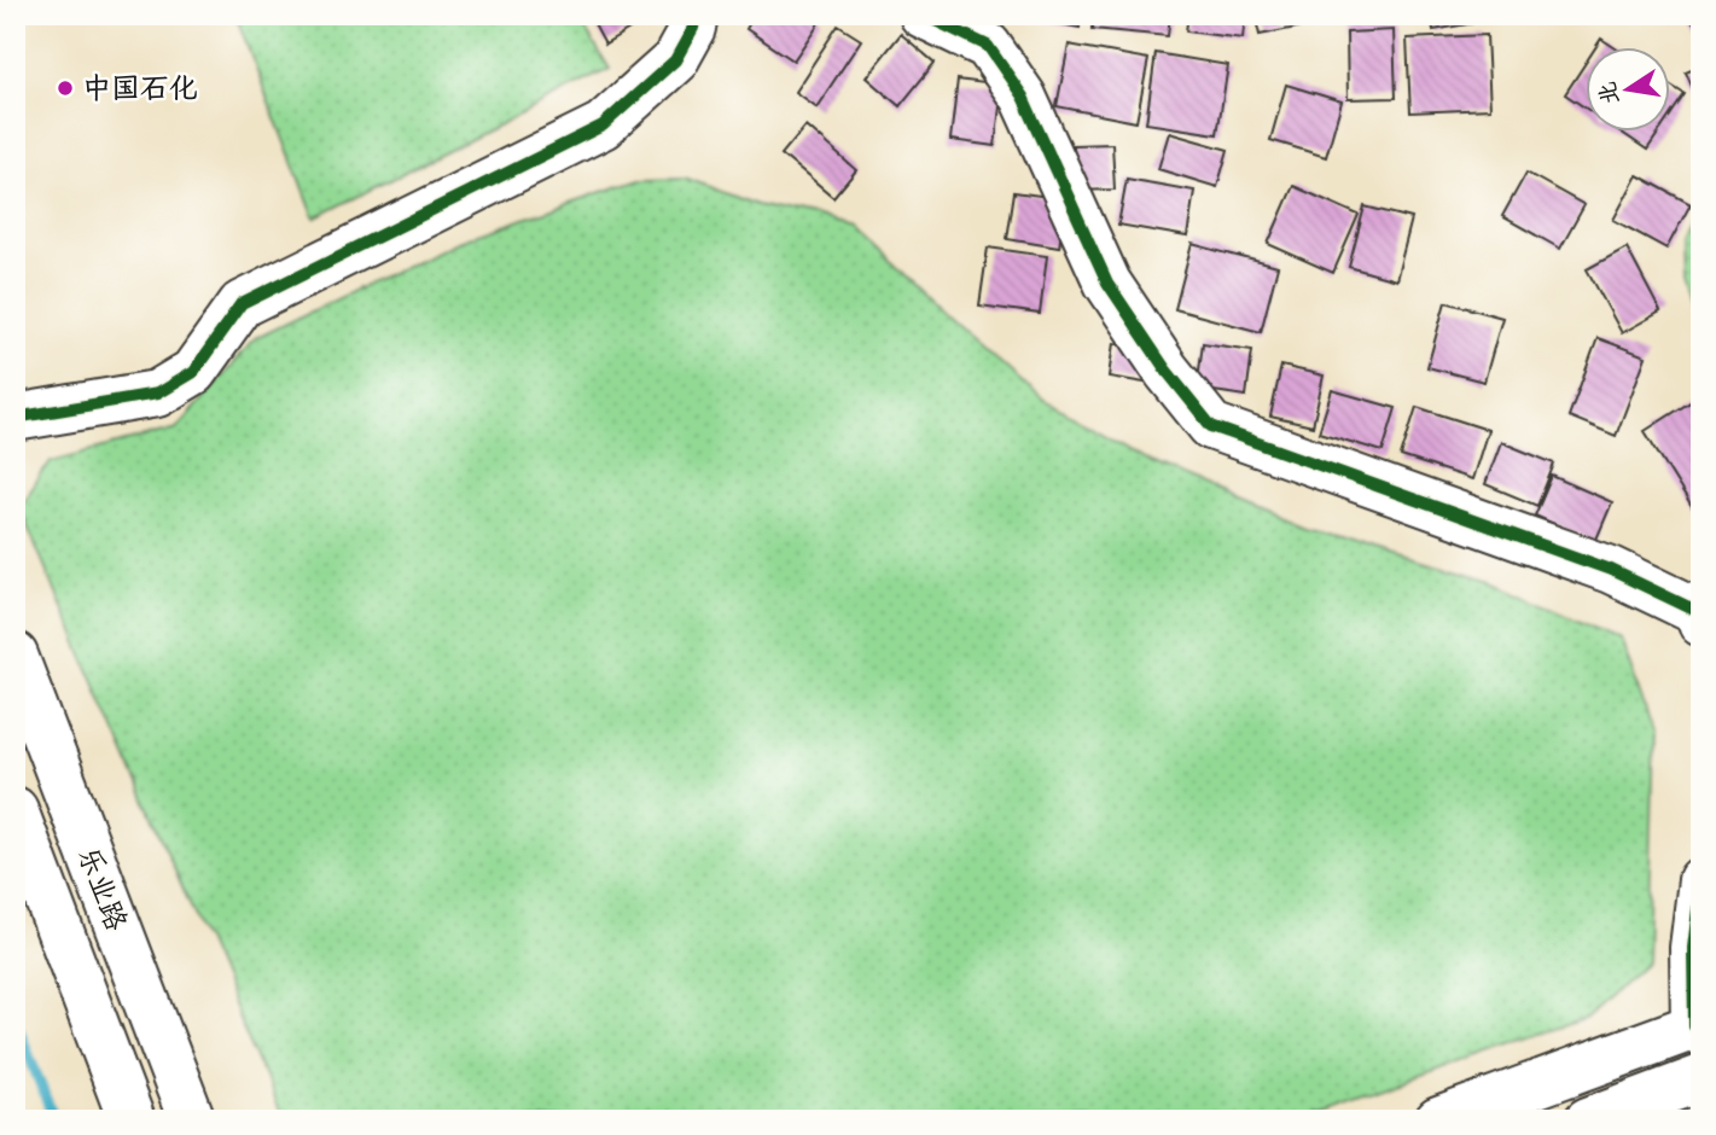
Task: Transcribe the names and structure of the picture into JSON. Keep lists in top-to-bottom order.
{
  "streets": {
    "street": ["乐业路"]
  },
  "places": ["中国石化"],
  "north": "left"
}
